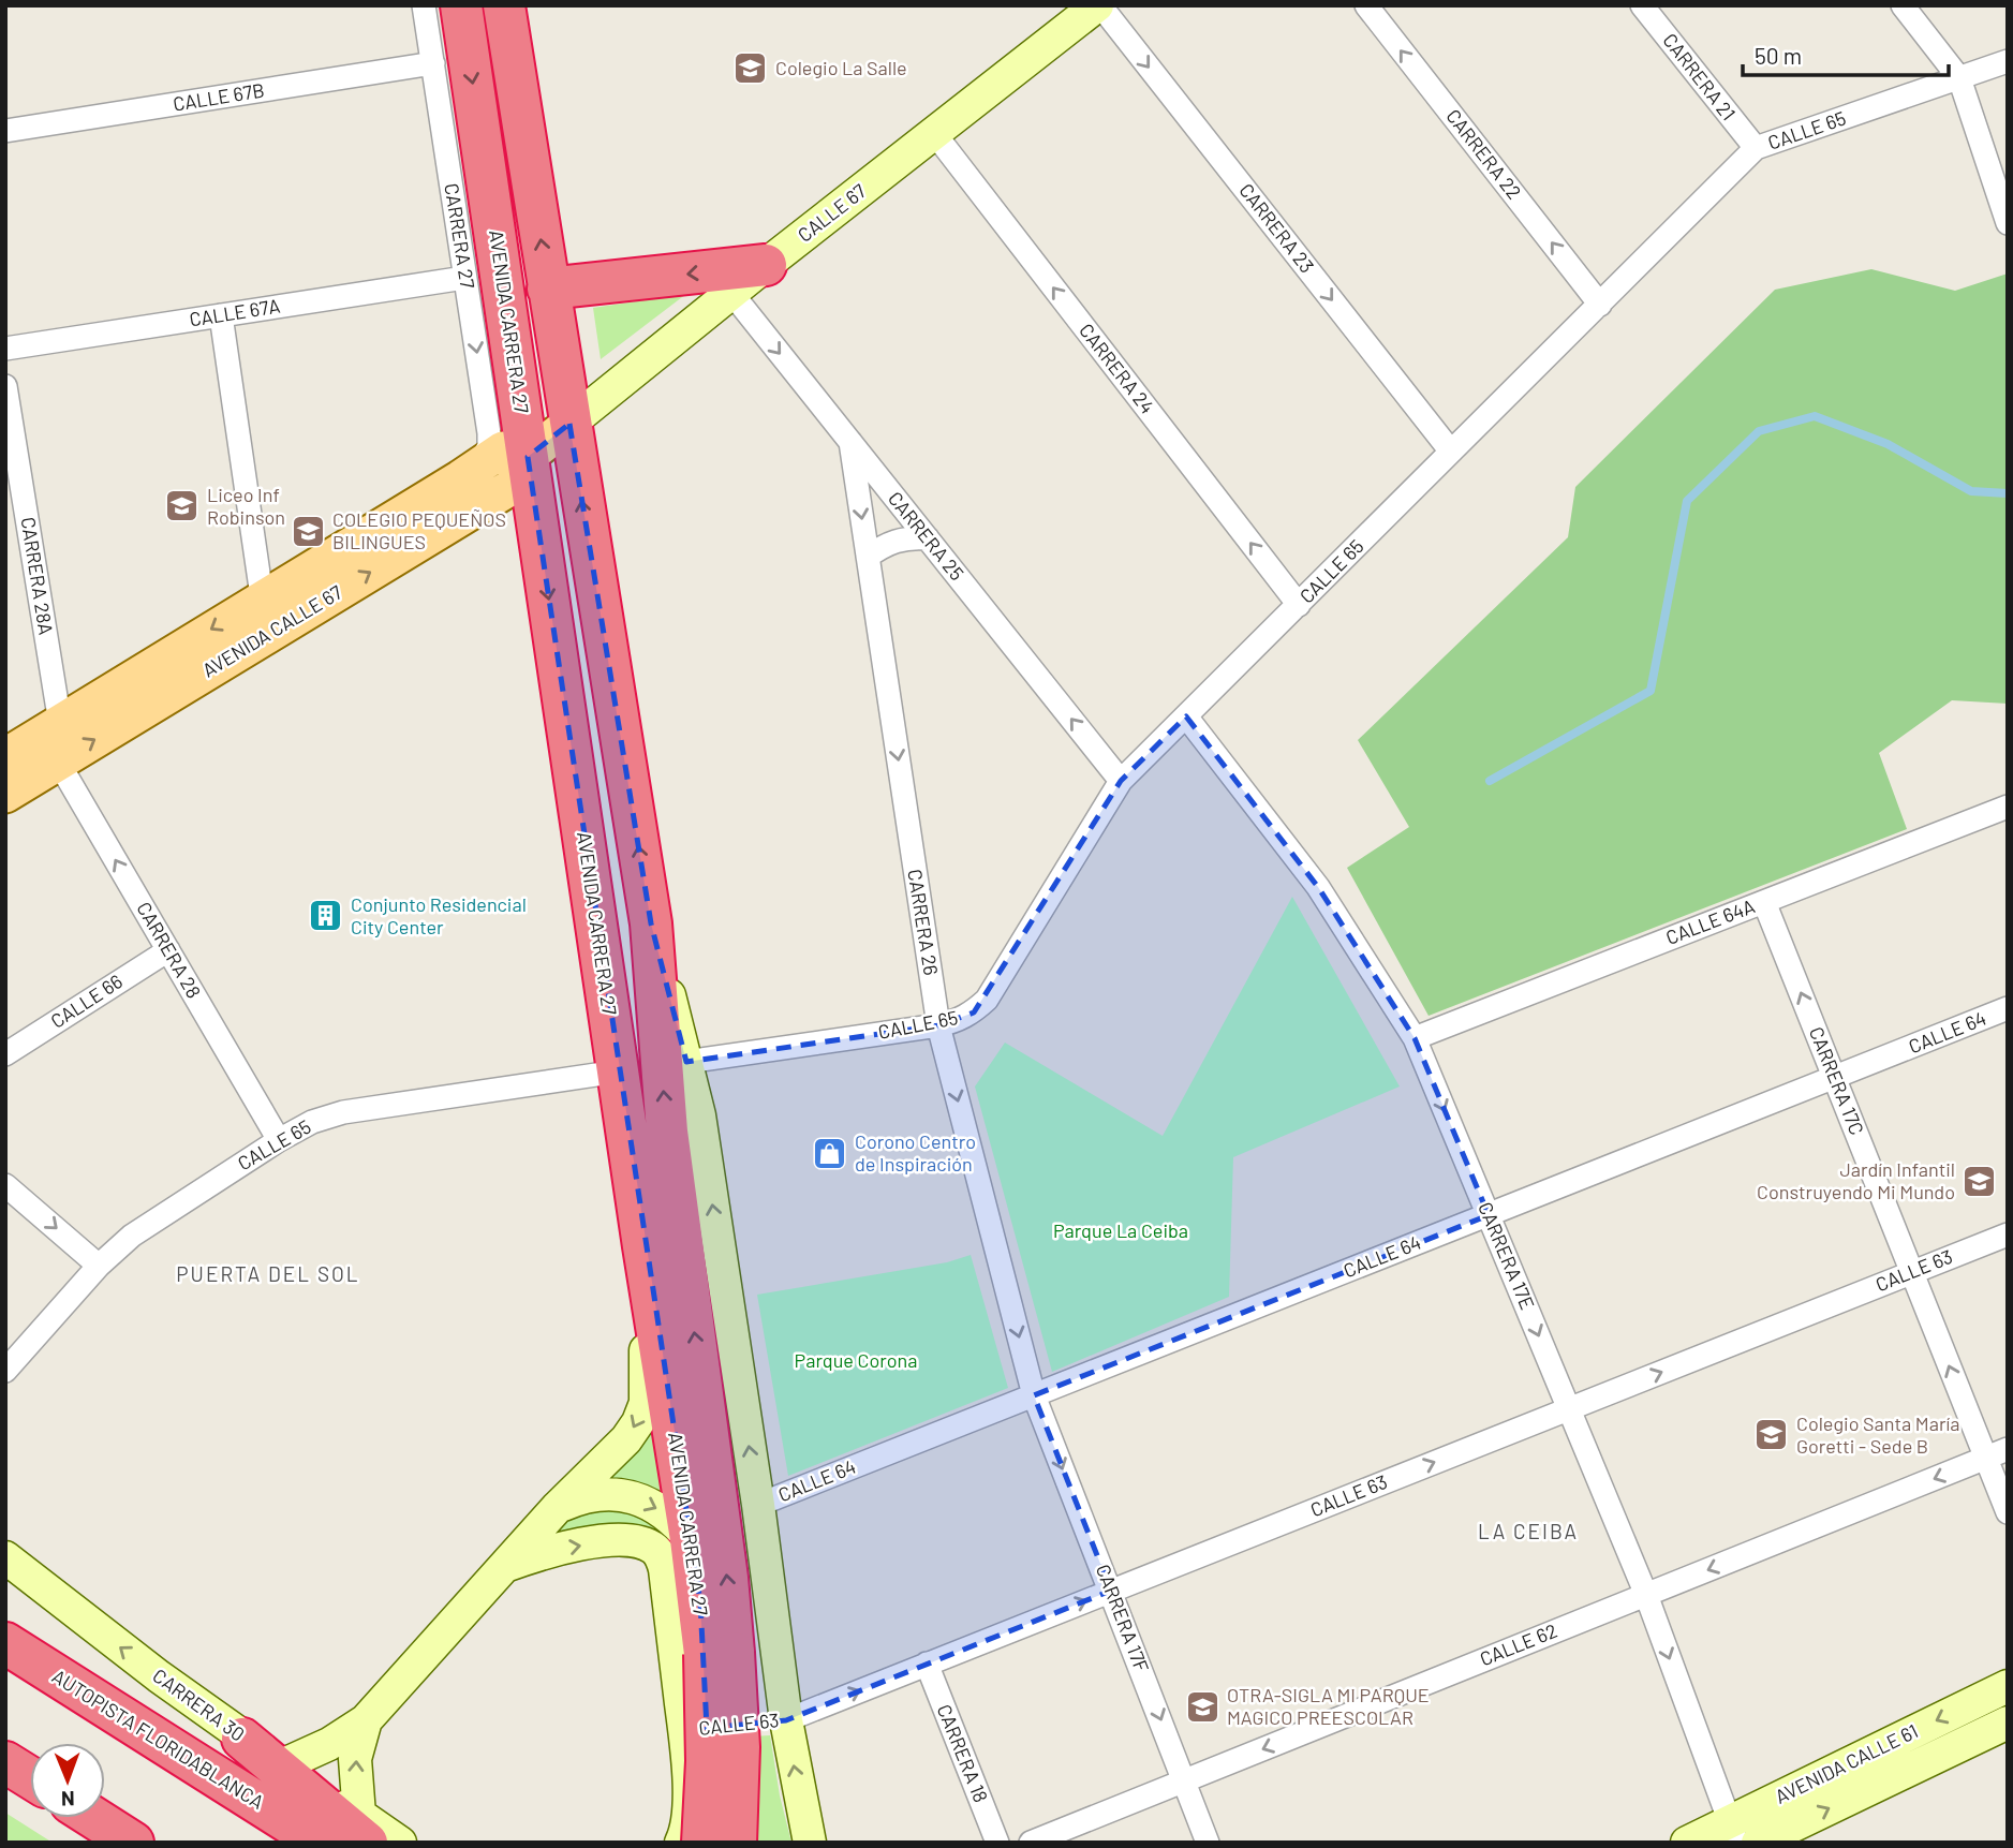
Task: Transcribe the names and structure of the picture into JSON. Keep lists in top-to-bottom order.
{
  "streets": {
    "highway": ["AVENIDA CARRERA 27", "AUTOPISTA FLORIDABLANCA"],
    "main road": ["AVENIDA CALLE 67"],
    "street": [
      "CARRERA 21",
      "CALLE 67B",
      "CALLE 65",
      "CARRERA 22",
      "CALLE 67",
      "CARRERA 23",
      "CARRERA 27",
      "CALLE 67A",
      "CARRERA 24",
      "CARRERA 25",
      "CARRERA 28A",
      "CARRERA 26",
      "CALLE 64A",
      "CARRERA 28",
      "CALLE 66",
      "CALLE 64",
      "CARRERA 17C",
      "CARRERA 17E",
      "CALLE 63",
      "CARRERA 17F",
      "CALLE 62",
      "CARRERA 30",
      "CARRERA 18",
      "AVENIDA CALLE 61"
    ]
  },
  "crossings": [
    ["CARRERA 21", "CALLE 65"],
    ["CALLE 67B", "CARRERA 27"],
    ["CALLE 65", "CARRERA 22"],
    ["CALLE 65", "CARRERA 23"],
    ["CALLE 65", "AVENIDA CARRERA 27"],
    ["CALLE 65", "CARRERA 24"],
    ["CALLE 65", "CARRERA 25"],
    ["CALLE 65", "CARRERA 26"],
    ["CALLE 65", "CARRERA 28"],
    ["CALLE 65", "CARRERA 17E"],
    ["CALLE 67", "CARRERA 23"],
    ["CALLE 67", "AVENIDA CARRERA 27"],
    ["CALLE 67", "CARRERA 24"],
    ["CALLE 67", "CARRERA 25"],
    ["CALLE 67", "AVENIDA CALLE 67"],
    ["CARRERA 27", "CALLE 67A"],
    ["CARRERA 27", "AVENIDA CALLE 67"],
    ["AVENIDA CARRERA 27", "AVENIDA CALLE 67"],
    ["AVENIDA CARRERA 27", "CALLE 64"],
    ["AVENIDA CARRERA 27", "CALLE 63"],
    ["CARRERA 25", "CARRERA 26"],
    ["CARRERA 28A", "AVENIDA CALLE 67"],
    ["AVENIDA CALLE 67", "CARRERA 28"],
    ["CARRERA 26", "CALLE 64"],
    ["CARRERA 26", "CARRERA 17F"],
    ["CALLE 64A", "CARRERA 17C"],
    ["CALLE 64A", "CARRERA 17E"],
    ["CARRERA 28", "CALLE 66"],
    ["CALLE 64", "CARRERA 17C"],
    ["CALLE 64", "CARRERA 17E"],
    ["CALLE 64", "CARRERA 17F"],
    ["CARRERA 17C", "CALLE 63"],
    ["CARRERA 17C", "CALLE 62"],
    ["CARRERA 17E", "CALLE 63"],
    ["CARRERA 17E", "CALLE 62"],
    ["CARRERA 17E", "AVENIDA CALLE 61"],
    ["CALLE 63", "CARRERA 17F"],
    ["CALLE 63", "CARRERA 18"],
    ["CARRERA 17F", "CALLE 62"]
  ],
  "one_way": [
    "CARRERA 22",
    "CARRERA 23",
    "CARRERA 27",
    "CARRERA 24",
    "CARRERA 26",
    "CARRERA 28",
    "CARRERA 17C",
    "CARRERA 17E",
    "CALLE 63",
    "CARRERA 17F",
    "CALLE 62",
    "CARRERA 30"
  ],
  "districts": ["PUERTA DEL SOL", "LA CEIBA"],
  "parks": ["Parque La Ceiba", "Parque Corona"],
  "places": {
    "school or university": [
      "Colegio La Salle",
      "Liceo Inf Robinson",
      "COLEGIO PEQUEÑOS BILINGUES",
      "Jardín Infantil Construyendo Mi Mundo",
      "Colegio Santa María Goretti - Sede B",
      "OTRA-SIGLA MI PARQUE MAGICO PREESCOLAR"
    ],
    "building": ["Conjunto Residencial City Center"],
    "shop": ["Corono Centro de Inspiración"]
  },
  "scale_bar": "50 m",
  "north": "bottom"
}
